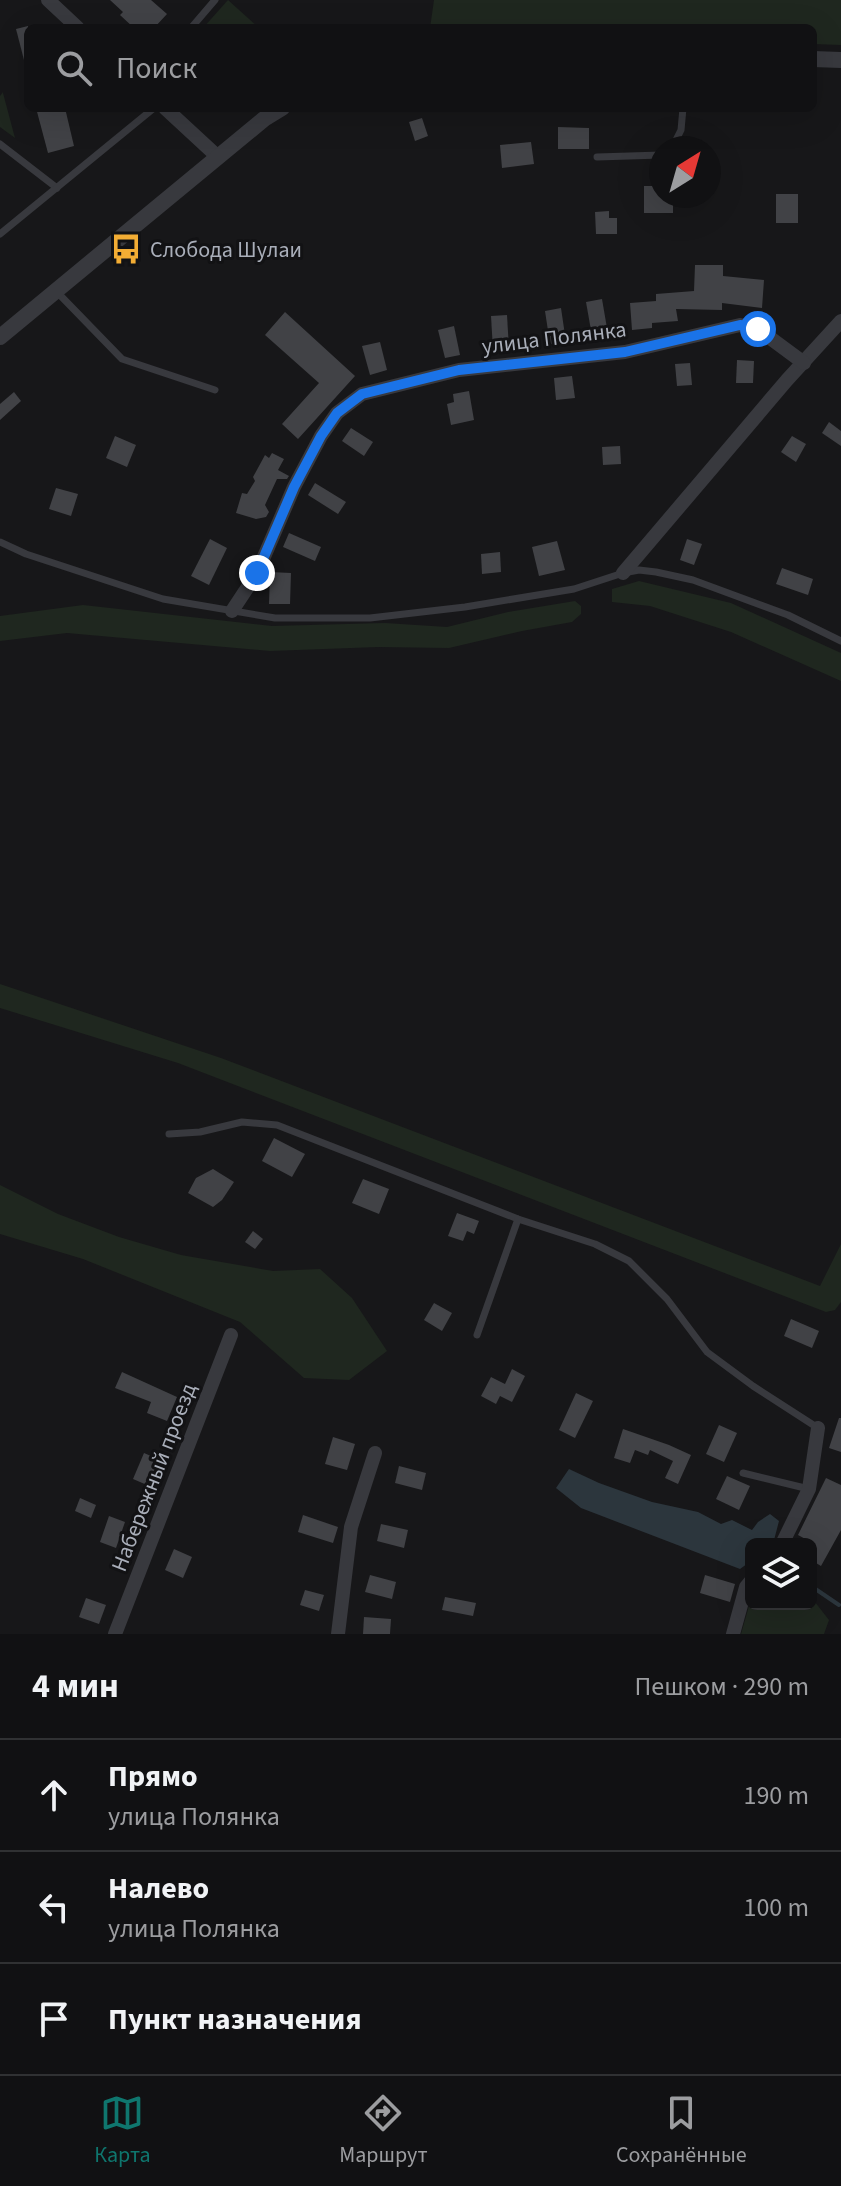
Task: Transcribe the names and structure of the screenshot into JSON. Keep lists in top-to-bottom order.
{
  "streets": {
    "street": ["улица Полянка", "Набережный проезд"]
  },
  "places": {
    "bus stop": ["Слобода Шулаи"]
  },
  "north": "top right",
  "page": {
    "search": "Поиск",
    "heading": ["4 мин", "Пешком · 290 m"],
    "list": [
      ["Прямо", "улица Полянка", "190 m"],
      ["Налево", "улица Полянка", "100 m"],
      "Пункт назначения"
    ],
    "nav": ["Карта", "Маршрут", "Сохранённые"]
  }
}
